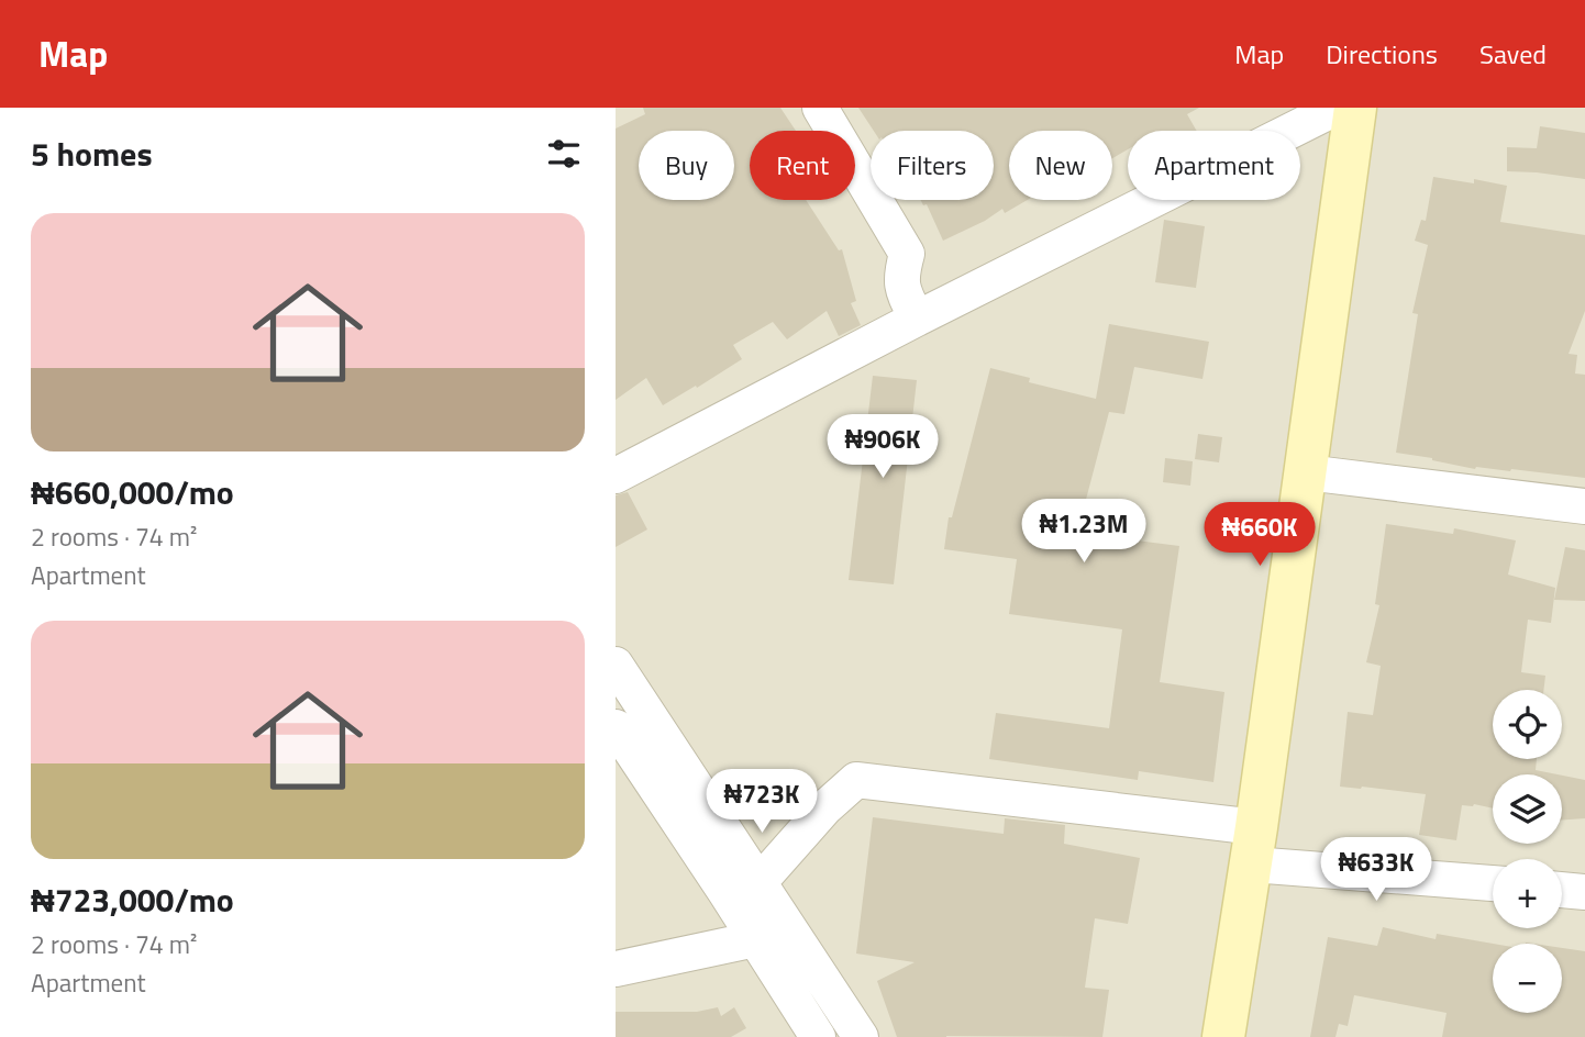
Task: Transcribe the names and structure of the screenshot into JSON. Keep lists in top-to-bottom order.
{
  "page": {
    "header": "Map",
    "nav": ["Map", "Directions", "Saved"],
    "heading": "5 homes",
    "chip": [
      "Buy",
      "Rent",
      "Filters",
      "New",
      "Apartment"
    ],
    "list": [
      {
        "name": "₦660,000/mo",
        "note": "2 rooms · 74 m² · Apartment"
      },
      {
        "name": "₦723,000/mo",
        "note": "2 rooms · 74 m² · Apartment"
      }
    ],
    "price": [
      "₦906K",
      "₦1.23M",
      "₦660K",
      "₦723K",
      "₦633K"
    ],
    "map_buttons": ["+", "−"]
  }
}
